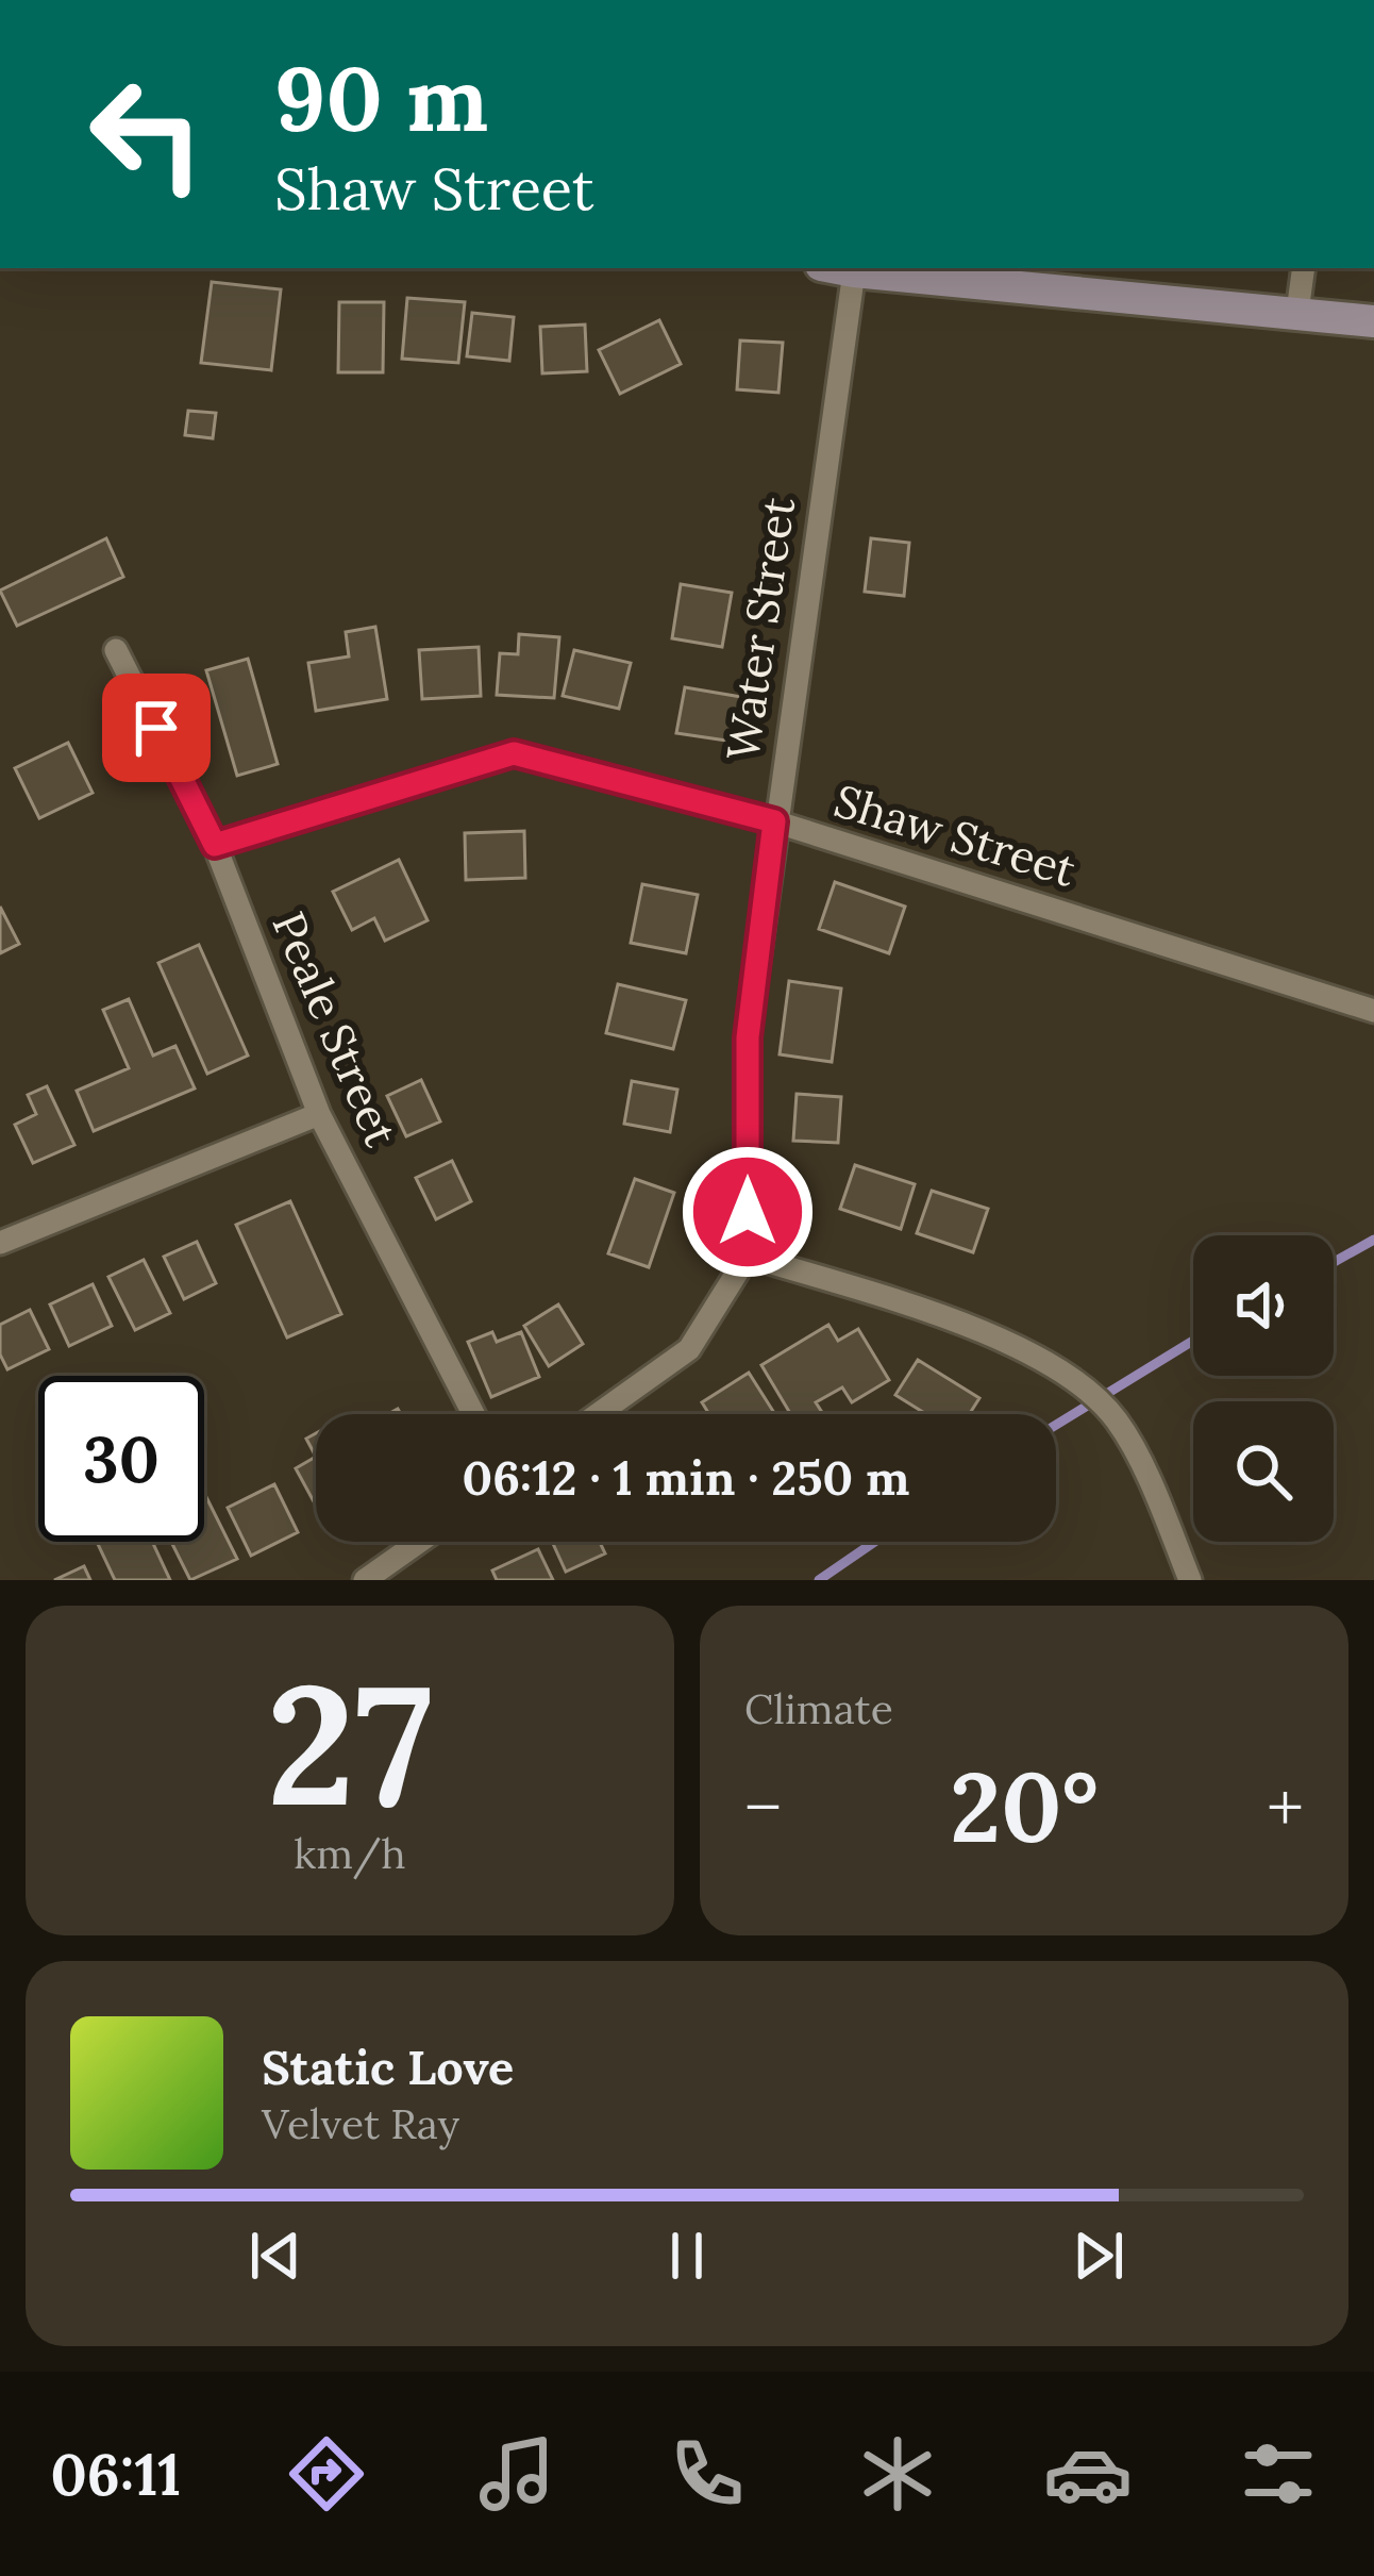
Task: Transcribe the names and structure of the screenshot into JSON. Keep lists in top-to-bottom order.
{
  "streets": {
    "street": ["Water Street", "Shaw Street", "Peale Street"]
  },
  "crossings": [
    ["Water Street", "Shaw Street"],
    ["Shaw Street", "Peale Street"]
  ],
  "page": {
    "turn": ["90 m", "Shaw Street"],
    "limit": "30",
    "trip": "06:12 · 1 min · 250 m",
    "tile": [
      ["27", "km/h"],
      "Climate"
    ],
    "heat": ["−", "20°", "+"],
    "song": ["Static Love", "Velvet Ray"],
    "tabs": "06:11"
  }
}
